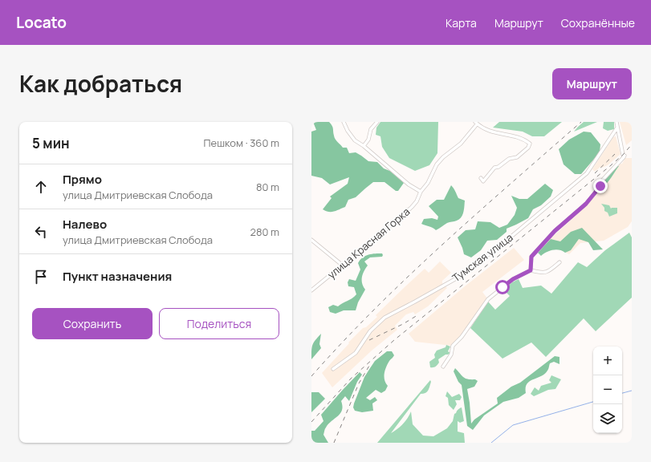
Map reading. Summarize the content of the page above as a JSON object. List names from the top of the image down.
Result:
{
  "streets": {
    "street": ["улица Красная Горка", "Тумская улица"]
  },
  "page": {
    "header": "Locato",
    "nav": ["Карта", "Маршрут", "Сохранённые"],
    "title": "Как добраться",
    "buttons": [
      "Маршрут",
      ["Сохранить", "Поделиться"]
    ],
    "heading": ["5 мин", "Пешком · 360 m"],
    "list": [
      ["Прямо", "улица Дмитриевская Слобода", "80 m"],
      ["Налево", "улица Дмитриевская Слобода", "280 m"],
      "Пункт назначения"
    ],
    "map_buttons": ["+", "−"]
  }
}
